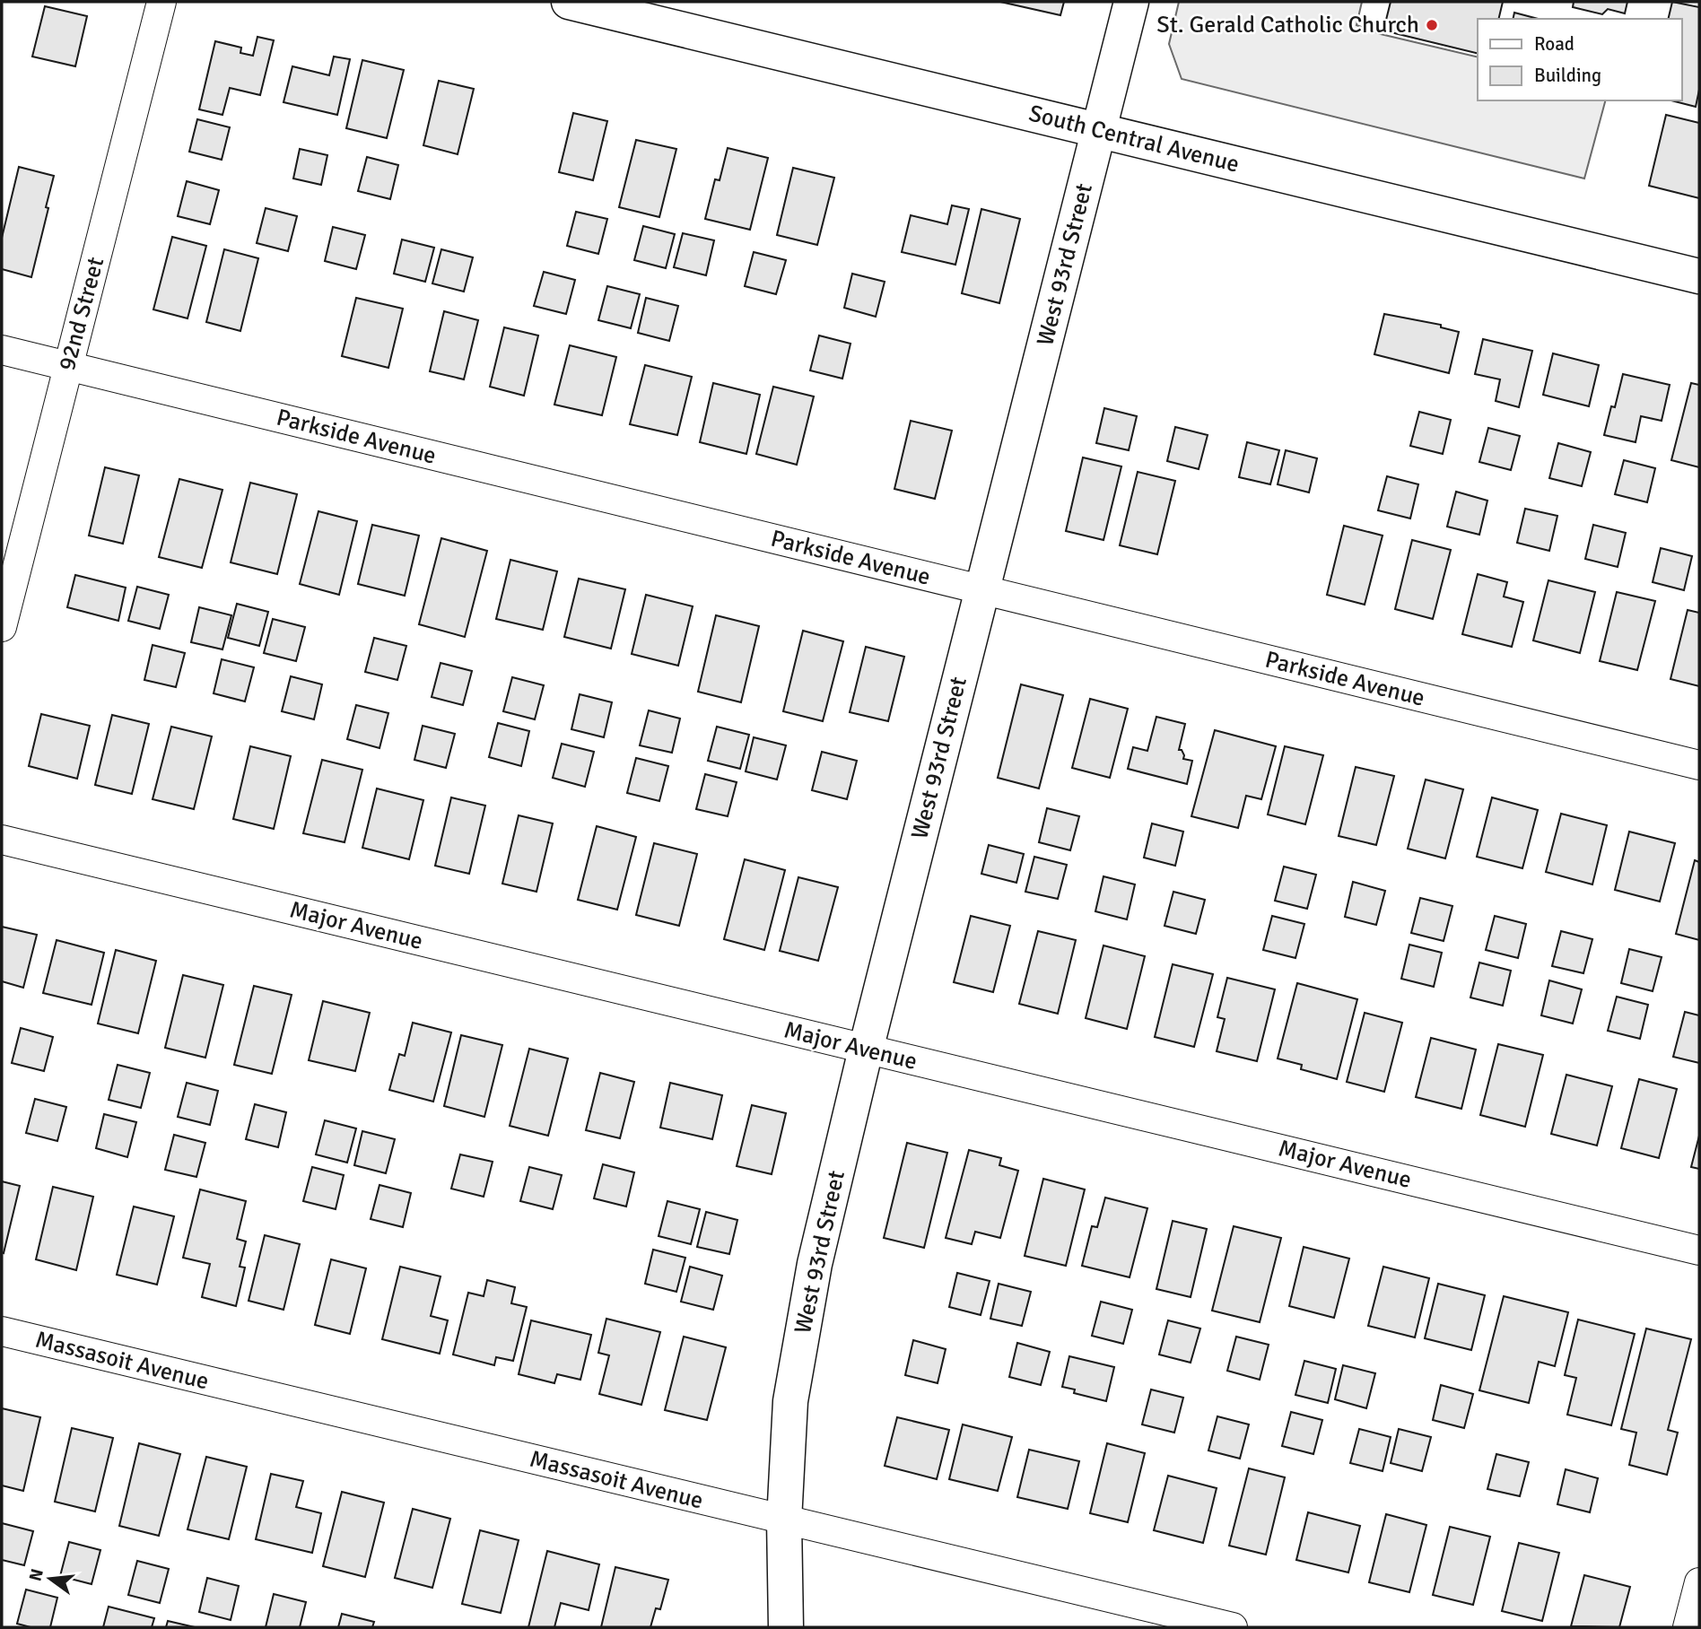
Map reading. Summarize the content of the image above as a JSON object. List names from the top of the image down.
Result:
{
  "streets": {
    "main road": ["South Central Avenue", "West 93rd Street"],
    "street": [
      "92nd Street",
      "Parkside Avenue",
      "Major Avenue",
      "Massasoit Avenue"
    ]
  },
  "crossings": [
    ["South Central Avenue", "West 93rd Street"],
    ["West 93rd Street", "Parkside Avenue"],
    ["West 93rd Street", "Major Avenue"],
    ["West 93rd Street", "Massasoit Avenue"],
    ["92nd Street", "Parkside Avenue"]
  ],
  "places": ["St. Gerald Catholic Church"],
  "legend": ["Road", "Building"],
  "north": "left"
}
